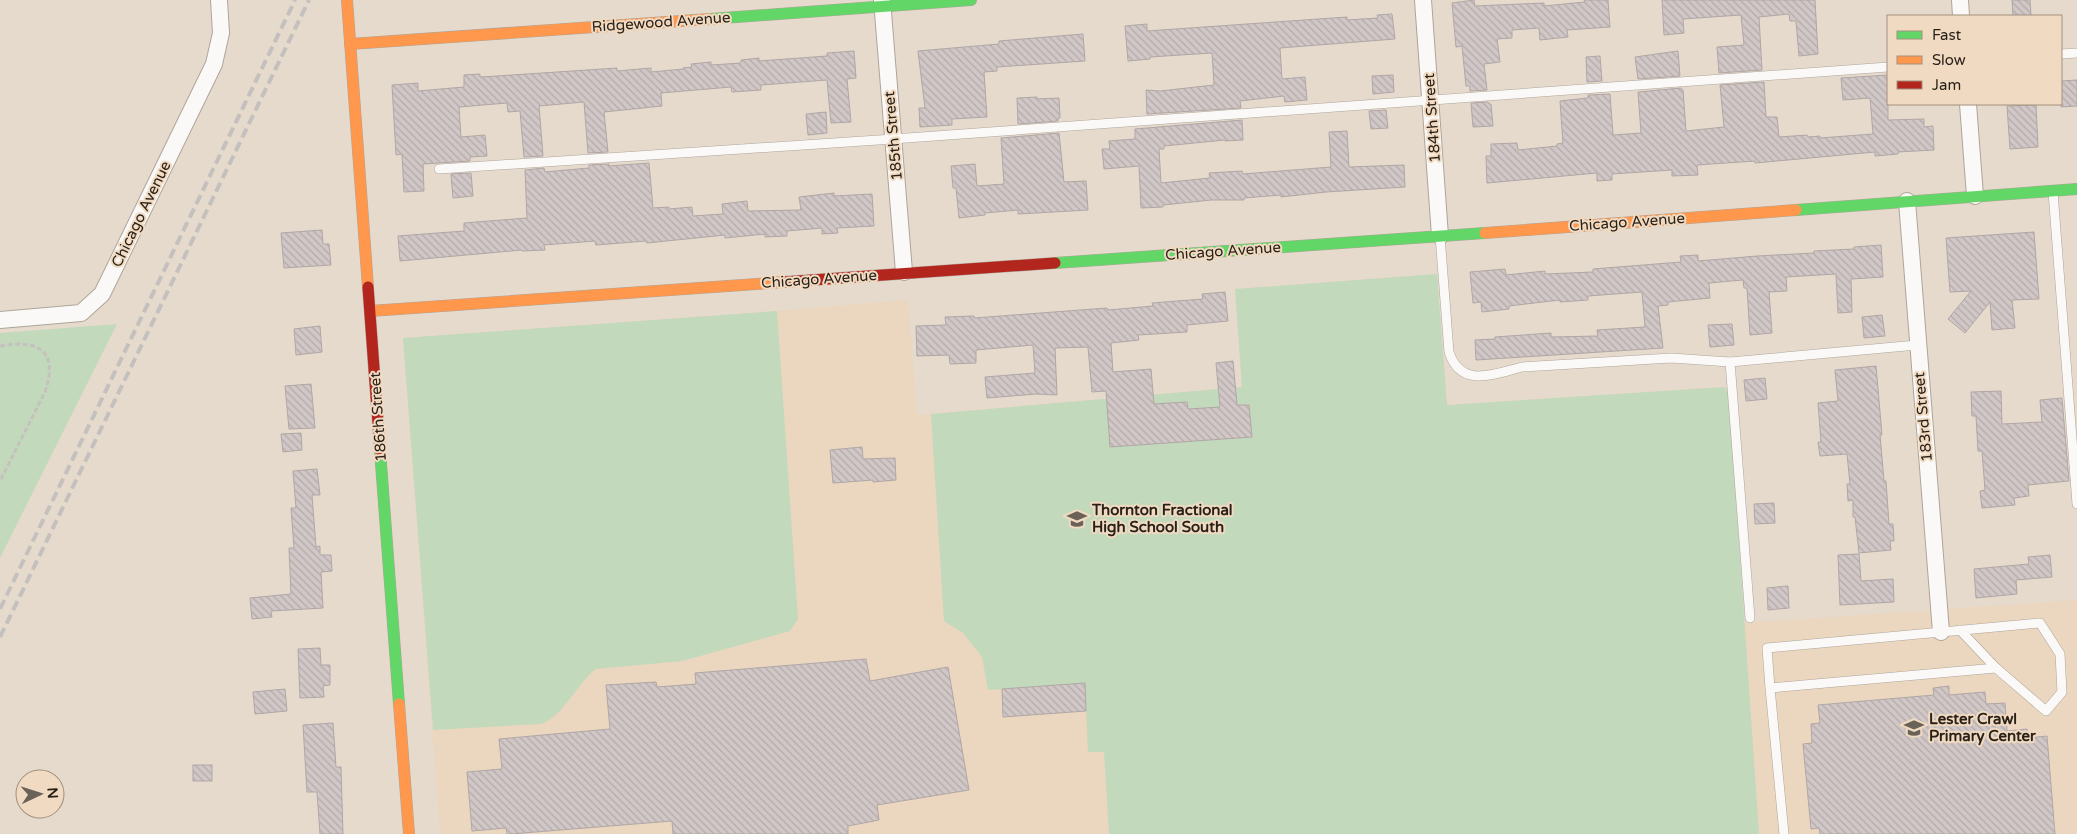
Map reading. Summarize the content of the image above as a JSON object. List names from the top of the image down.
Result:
{
  "streets": {
    "street": [
      "Ridgewood Avenue",
      "184th Street",
      "185th Street",
      "Chicago Avenue",
      "186th Street",
      "183rd Street"
    ]
  },
  "crossings": [
    ["Ridgewood Avenue", "185th Street"],
    ["Ridgewood Avenue", "186th Street"],
    ["184th Street", "Chicago Avenue"],
    ["185th Street", "Chicago Avenue"],
    ["Chicago Avenue", "186th Street"],
    ["Chicago Avenue", "183rd Street"]
  ],
  "places": {
    "school or university": ["Thornton Fractional High School South", "Lester Crawl Primary Center"]
  },
  "legend": ["Fast", "Slow", "Jam"],
  "north": "right"
}
